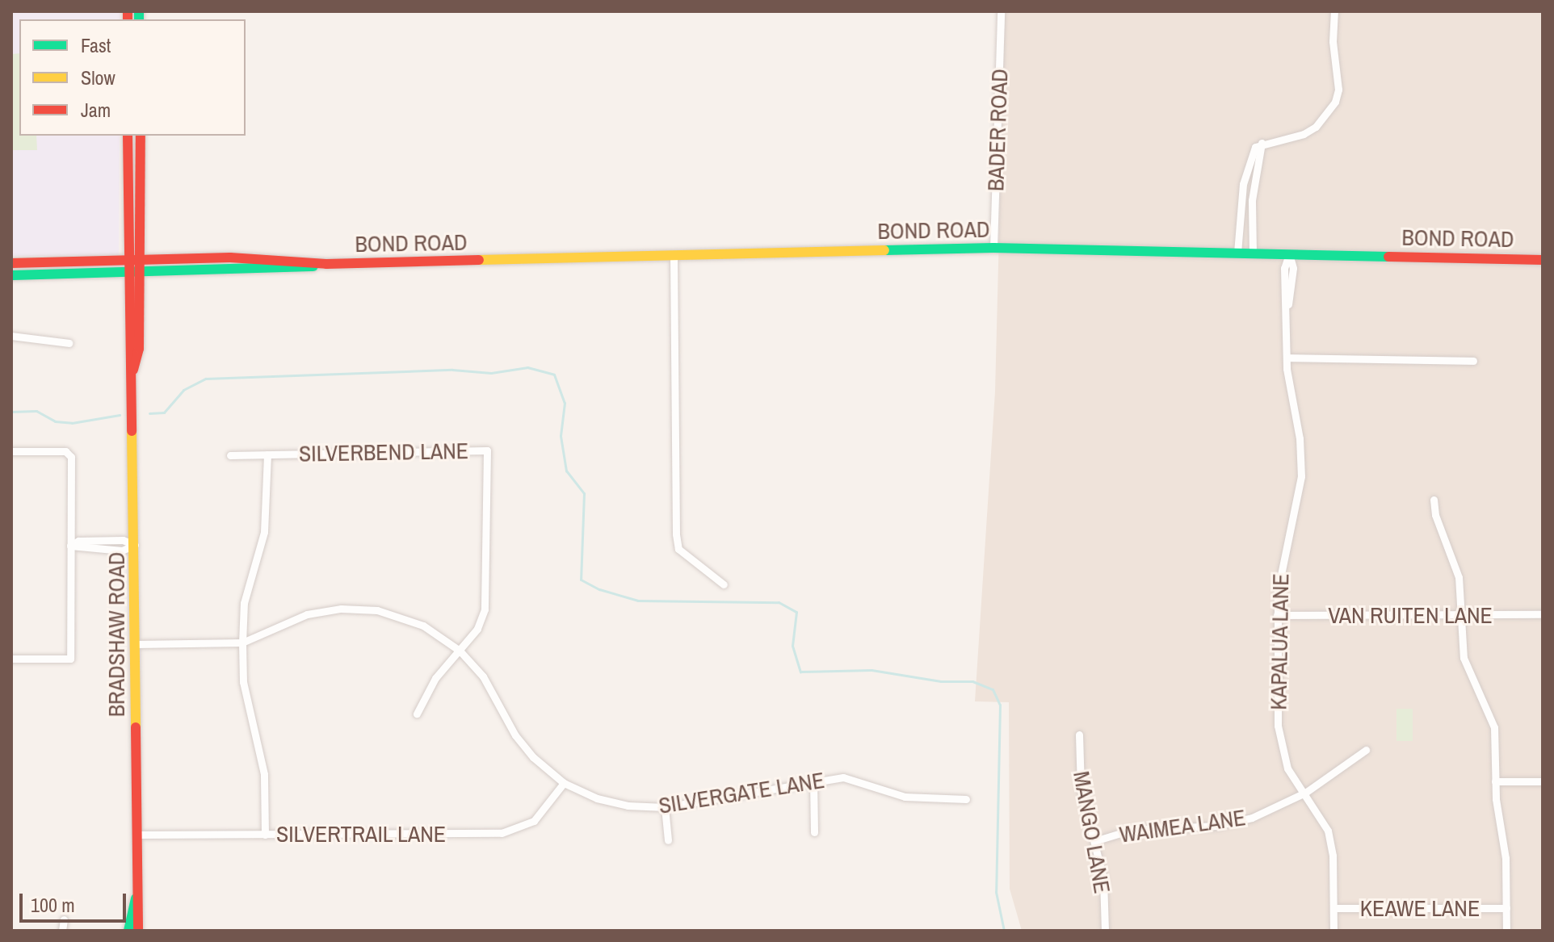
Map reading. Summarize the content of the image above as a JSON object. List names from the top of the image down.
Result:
{
  "streets": {
    "main road": ["BOND ROAD", "BRADSHAW ROAD"],
    "street": [
      "BADER ROAD",
      "SILVERBEND LANE",
      "VAN RUITEN LANE",
      "KAPALUA LANE",
      "SILVERGATE LANE",
      "WAIMEA LANE",
      "MANGO LANE",
      "SILVERTRAIL LANE",
      "KEAWE LANE"
    ]
  },
  "crossings": [
    ["BADER ROAD", "BOND ROAD"],
    ["BOND ROAD", "BRADSHAW ROAD"],
    ["BOND ROAD", "KAPALUA LANE"],
    ["SILVERBEND LANE", "SILVERGATE LANE"],
    ["SILVERBEND LANE", "SILVERTRAIL LANE"],
    ["VAN RUITEN LANE", "KAPALUA LANE"],
    ["BRADSHAW ROAD", "SILVERGATE LANE"],
    ["BRADSHAW ROAD", "SILVERTRAIL LANE"],
    ["KAPALUA LANE", "WAIMEA LANE"],
    ["KAPALUA LANE", "KEAWE LANE"],
    ["SILVERGATE LANE", "SILVERTRAIL LANE"],
    ["WAIMEA LANE", "MANGO LANE"]
  ],
  "legend": ["Fast", "Slow", "Jam"],
  "scale_bar": "100 m"
}
